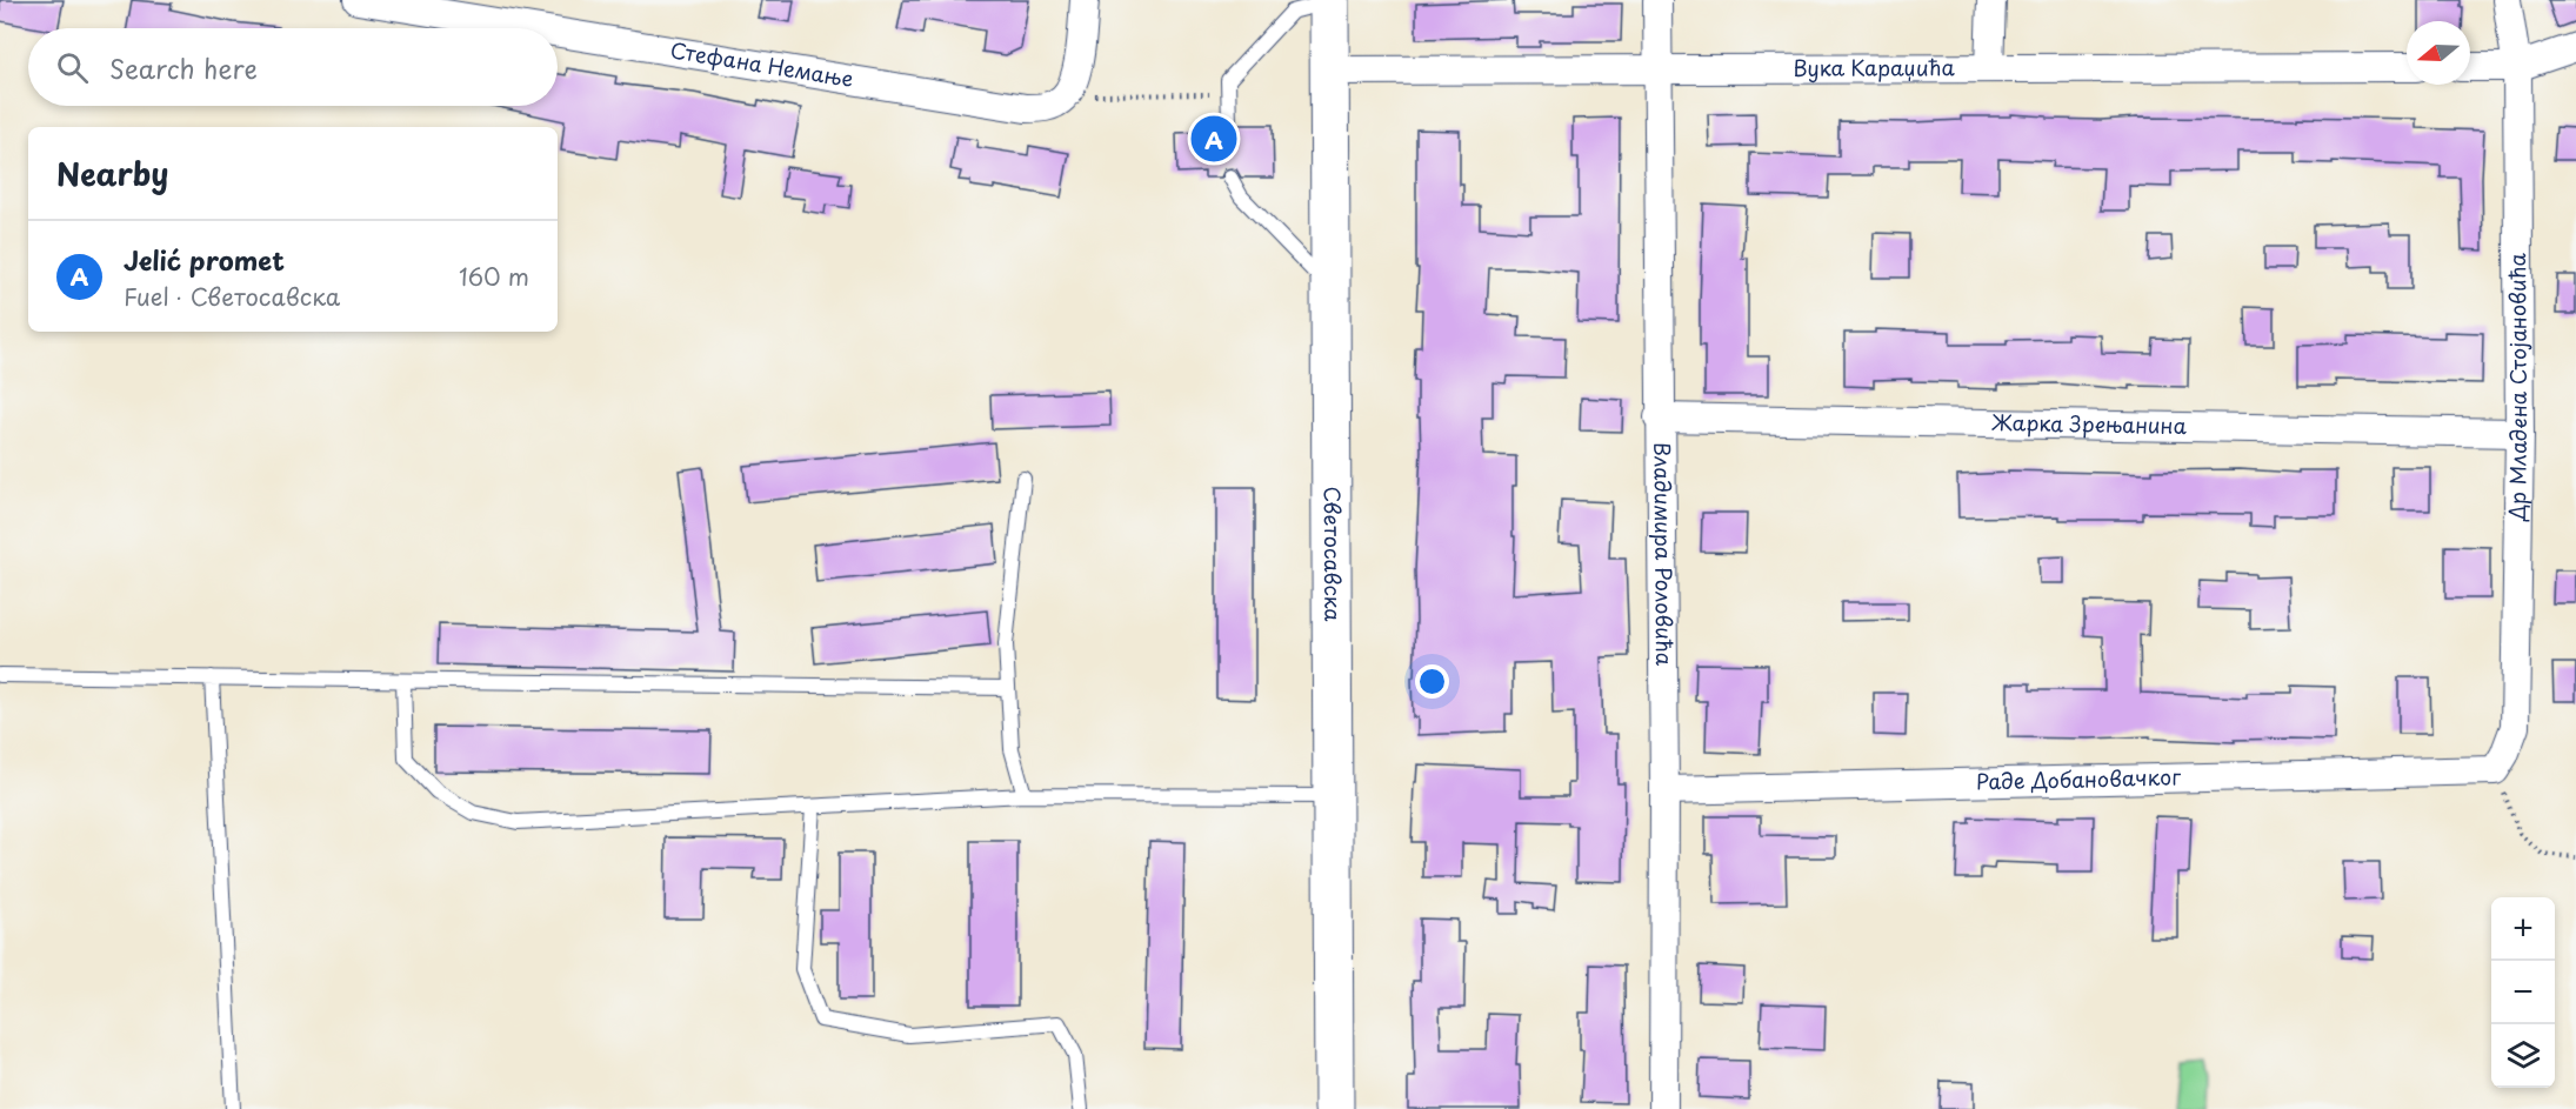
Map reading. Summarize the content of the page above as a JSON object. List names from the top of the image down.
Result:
{
  "streets": {
    "main road": ["Светосавска"],
    "street": [
      "Стефана Немање",
      "Вука Караџића",
      "Др Младена Стојановића",
      "Жарка Зрењанина",
      "Владимира Роловића",
      "Раде Добановачког"
    ]
  },
  "crossings": [
    ["Вука Караџића", "Светосавска"],
    ["Вука Караџића", "Владимира Роловића"],
    ["Др Младена Стојановића", "Жарка Зрењанина"],
    ["Др Младена Стојановића", "Раде Добановачког"],
    ["Жарка Зрењанина", "Владимира Роловића"],
    ["Владимира Роловића", "Раде Добановачког"]
  ],
  "north": "left",
  "page": {
    "search": "Search here",
    "pins": "A",
    "heading": "Nearby",
    "list": [
      {
        "mark": "A",
        "name": "Jelić promet",
        "note": "Fuel · Светосавска",
        "value": "160 m"
      }
    ],
    "map_buttons": ["+", "−"]
  }
}
